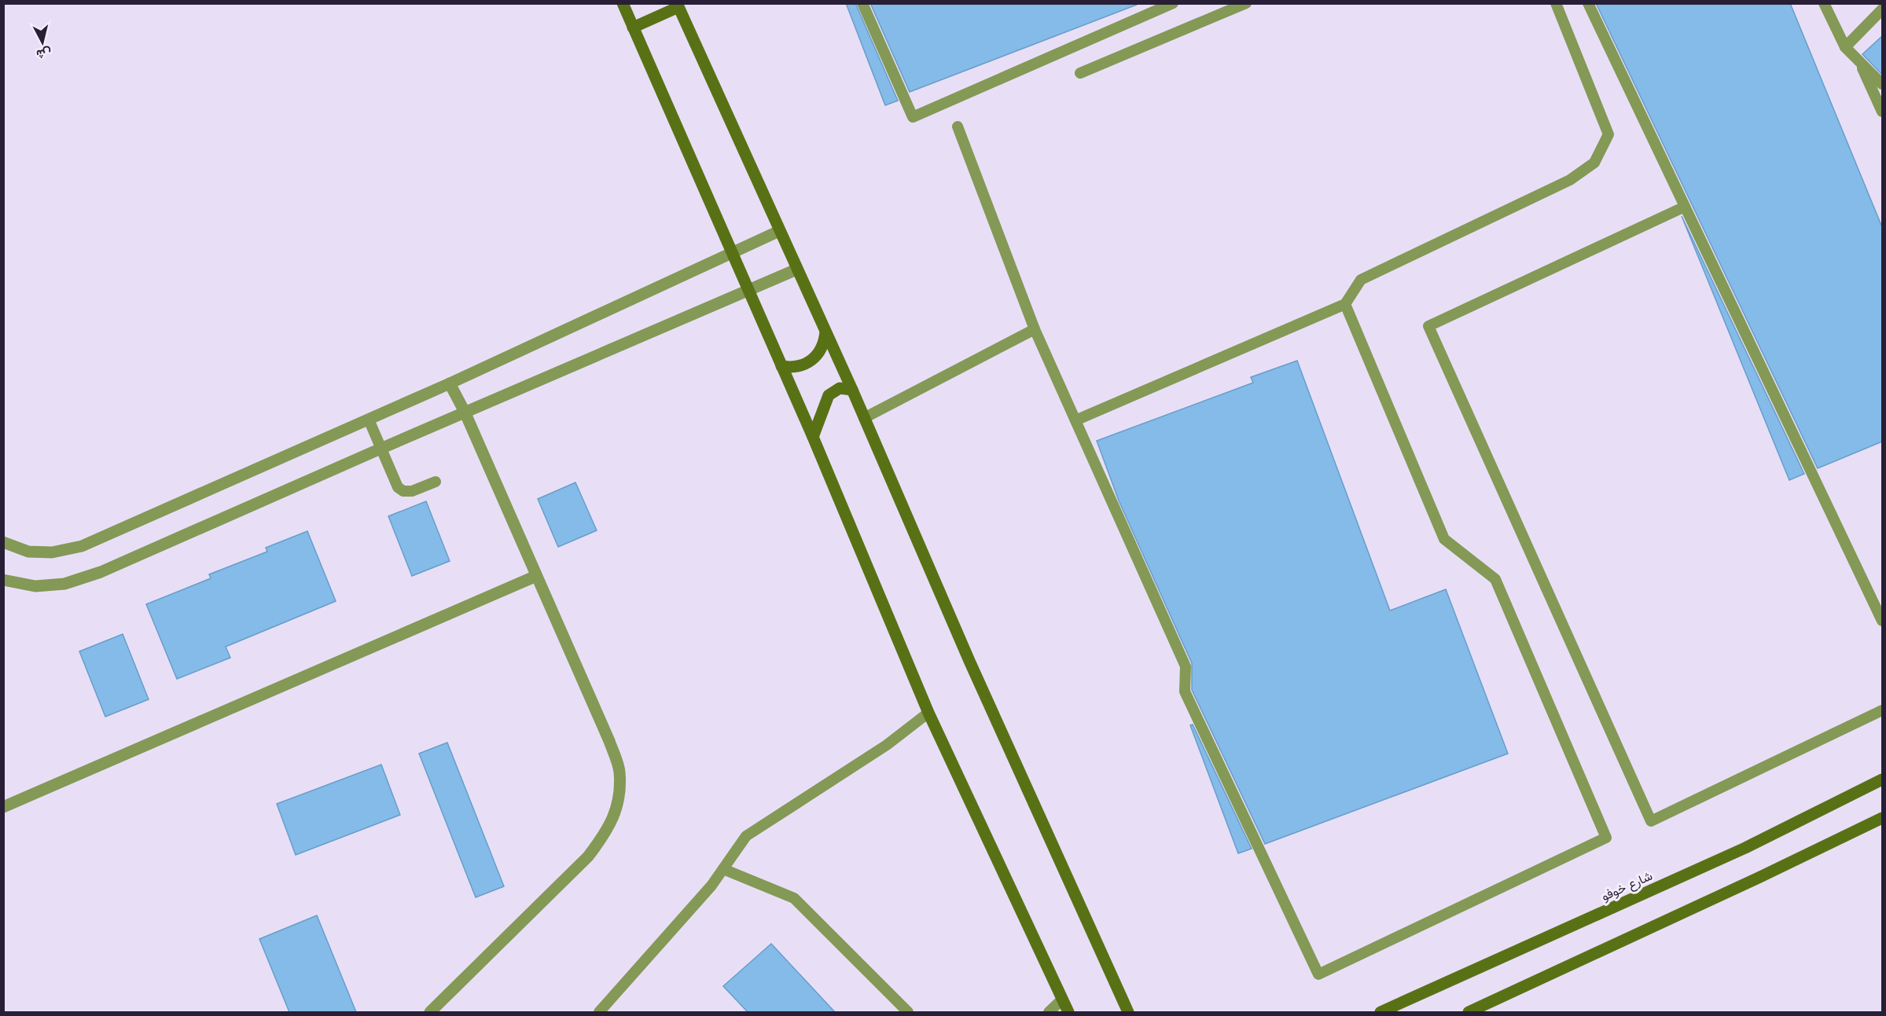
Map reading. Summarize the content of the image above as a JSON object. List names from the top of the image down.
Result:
{
  "streets": {
    "street": ["شارع خوفو"]
  },
  "north": "bottom"
}
